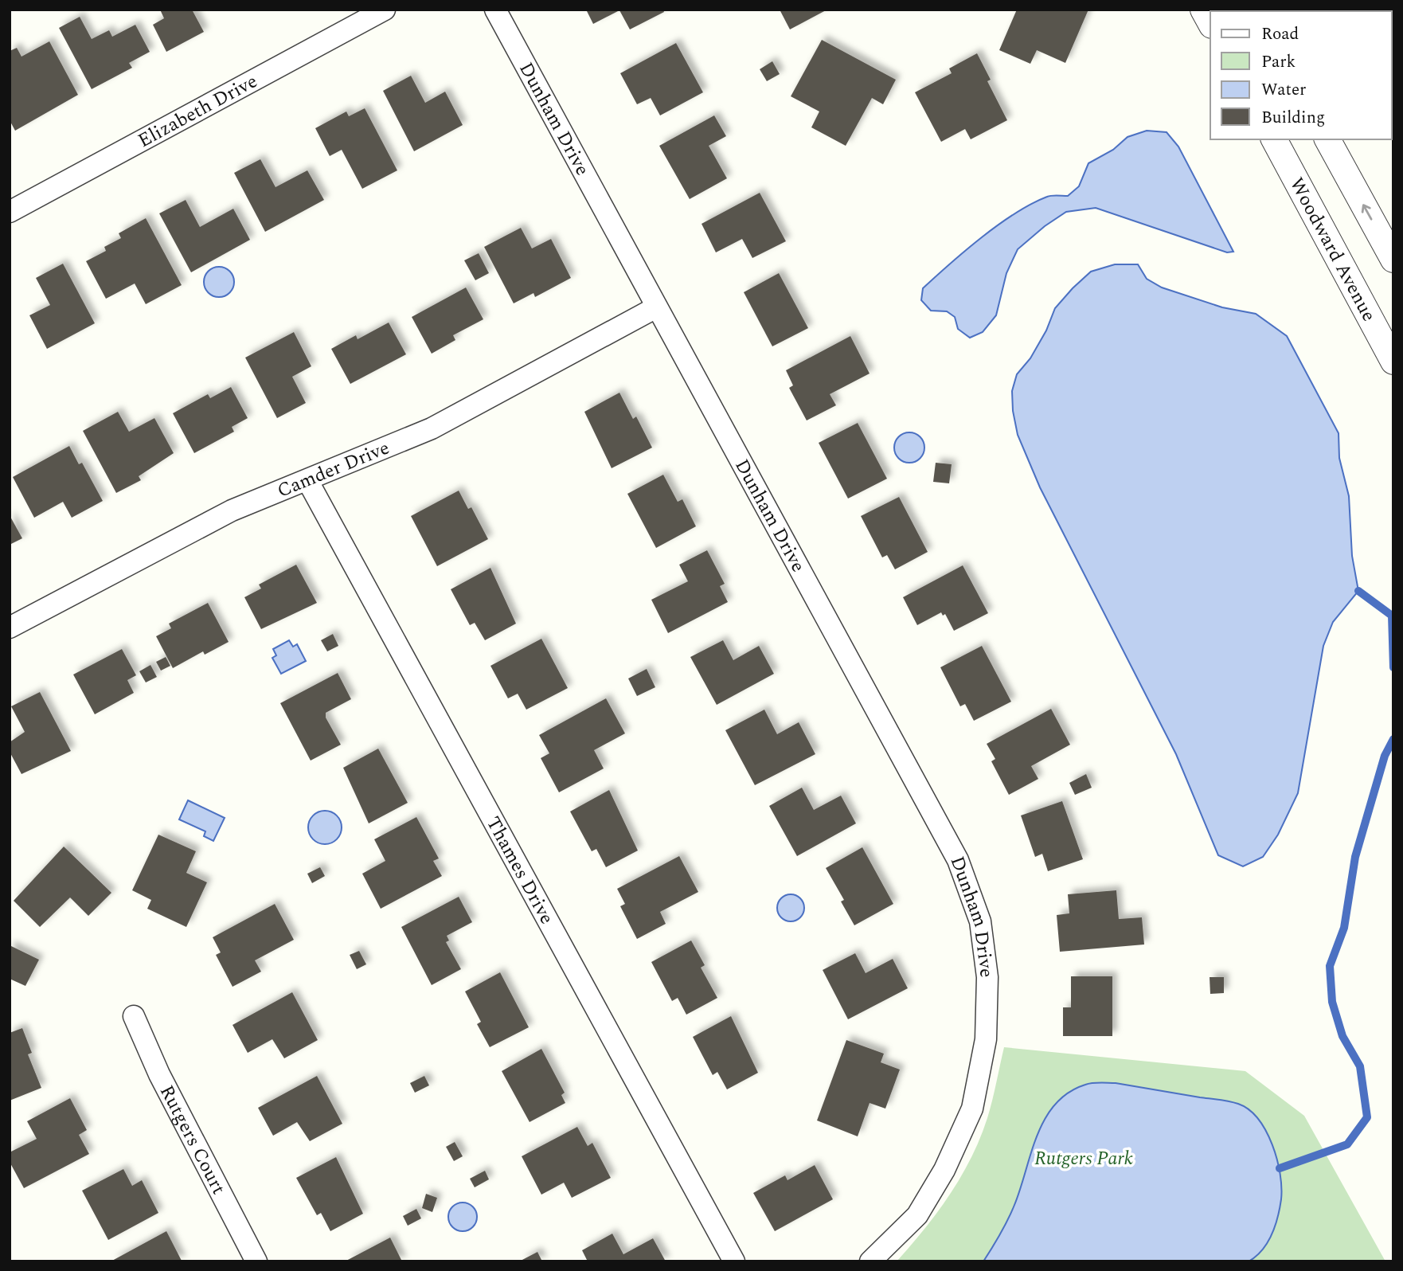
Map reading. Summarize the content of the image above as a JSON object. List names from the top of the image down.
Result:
{
  "streets": {
    "street": [
      "Elizabeth Drive",
      "Dunham Drive",
      "Woodward Avenue",
      "Camder Drive",
      "Thames Drive",
      "Rutgers Court"
    ]
  },
  "crossings": [
    ["Dunham Drive", "Camder Drive"],
    ["Camder Drive", "Thames Drive"]
  ],
  "parks": ["Rutgers Park"],
  "legend": [
    "Road",
    "Park",
    "Water",
    "Building"
  ]
}
